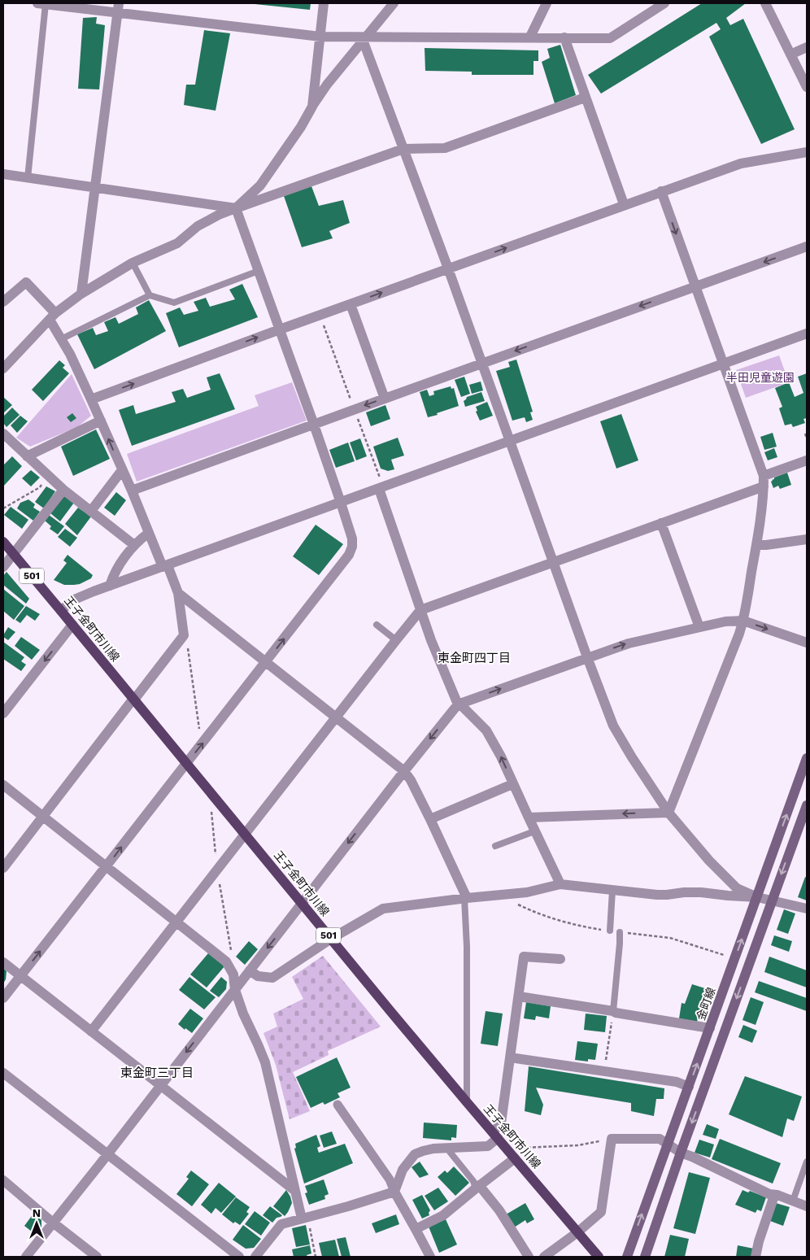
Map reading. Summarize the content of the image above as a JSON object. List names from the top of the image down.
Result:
{
  "streets": {
    "main road": ["501", "王子金町市川線", "金町線"]
  },
  "districts": ["東金町四丁目", "東金町三丁目"],
  "parks": ["半田児童遊園"],
  "north": "top"
}
